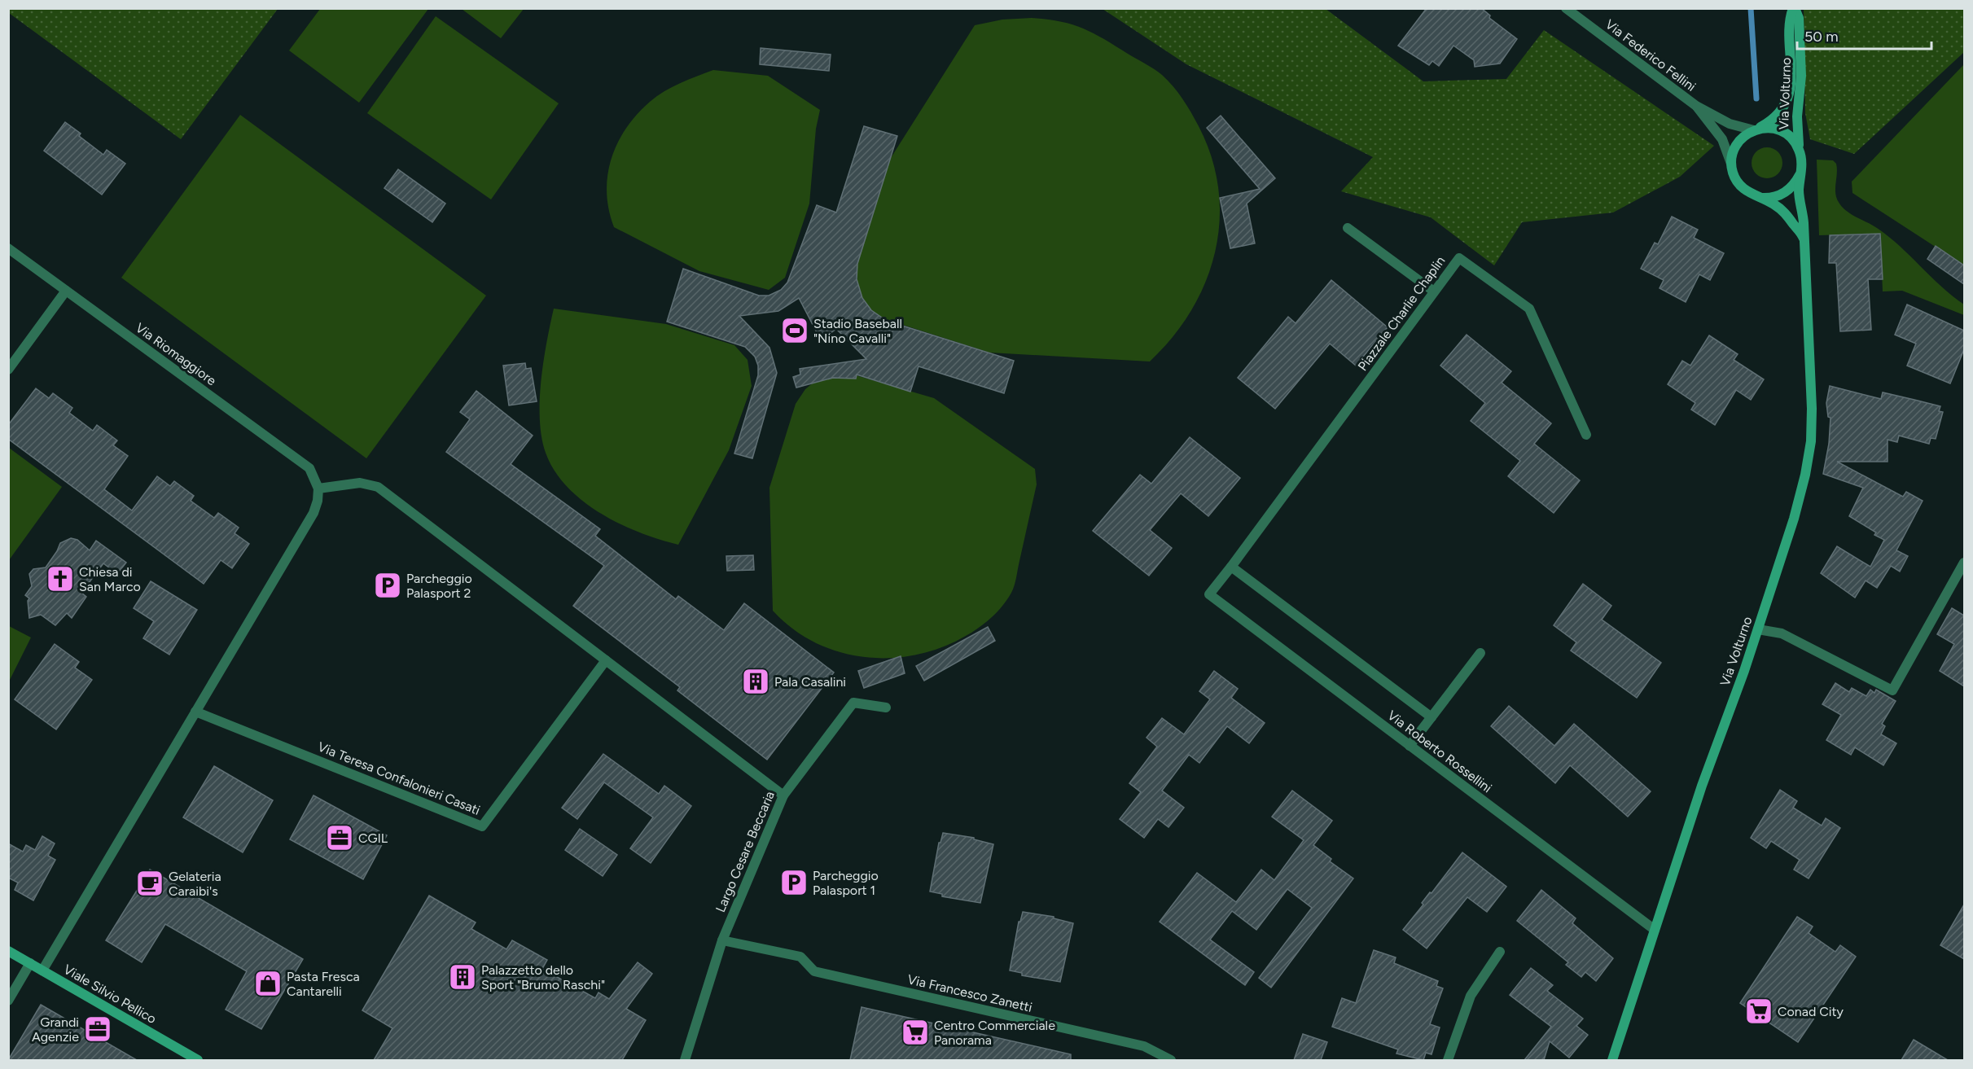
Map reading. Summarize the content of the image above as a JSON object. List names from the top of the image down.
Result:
{
  "streets": {
    "street": [
      "Via Federico Fellini",
      "Via Volturno",
      "Piazzale Charlie Chaplin",
      "Via Riomaggiore",
      "Via Roberto Rossellini",
      "Via Teresa Confalonieri Casati",
      "Largo Cesare Beccaria",
      "Via Francesco Zanetti",
      "Viale Silvio Pellico"
    ]
  },
  "crossings": [
    ["Via Federico Fellini", "Via Volturno"],
    ["Via Volturno", "Via Roberto Rossellini"],
    ["Piazzale Charlie Chaplin", "Via Roberto Rossellini"],
    ["Largo Cesare Beccaria", "Via Francesco Zanetti"]
  ],
  "places": {
    "sports": ["Stadio Baseball \"Nino Cavalli\""],
    "church": ["Chiesa di San Marco"],
    "parking": ["Parcheggio Palasport 2", "Parcheggio Palasport 1"],
    "building": ["Pala Casalini", "Palazzetto dello Sport \"Brumo Raschi\""],
    "office": ["CGIL", "Grandi Agenzie"],
    "cafe": ["Gelateria Caraibi's"],
    "shop": ["Pasta Fresca Cantarelli"],
    "supermarket": ["Conad City", "Centro Commerciale Panorama"]
  },
  "scale_bar": "50 m"
}
